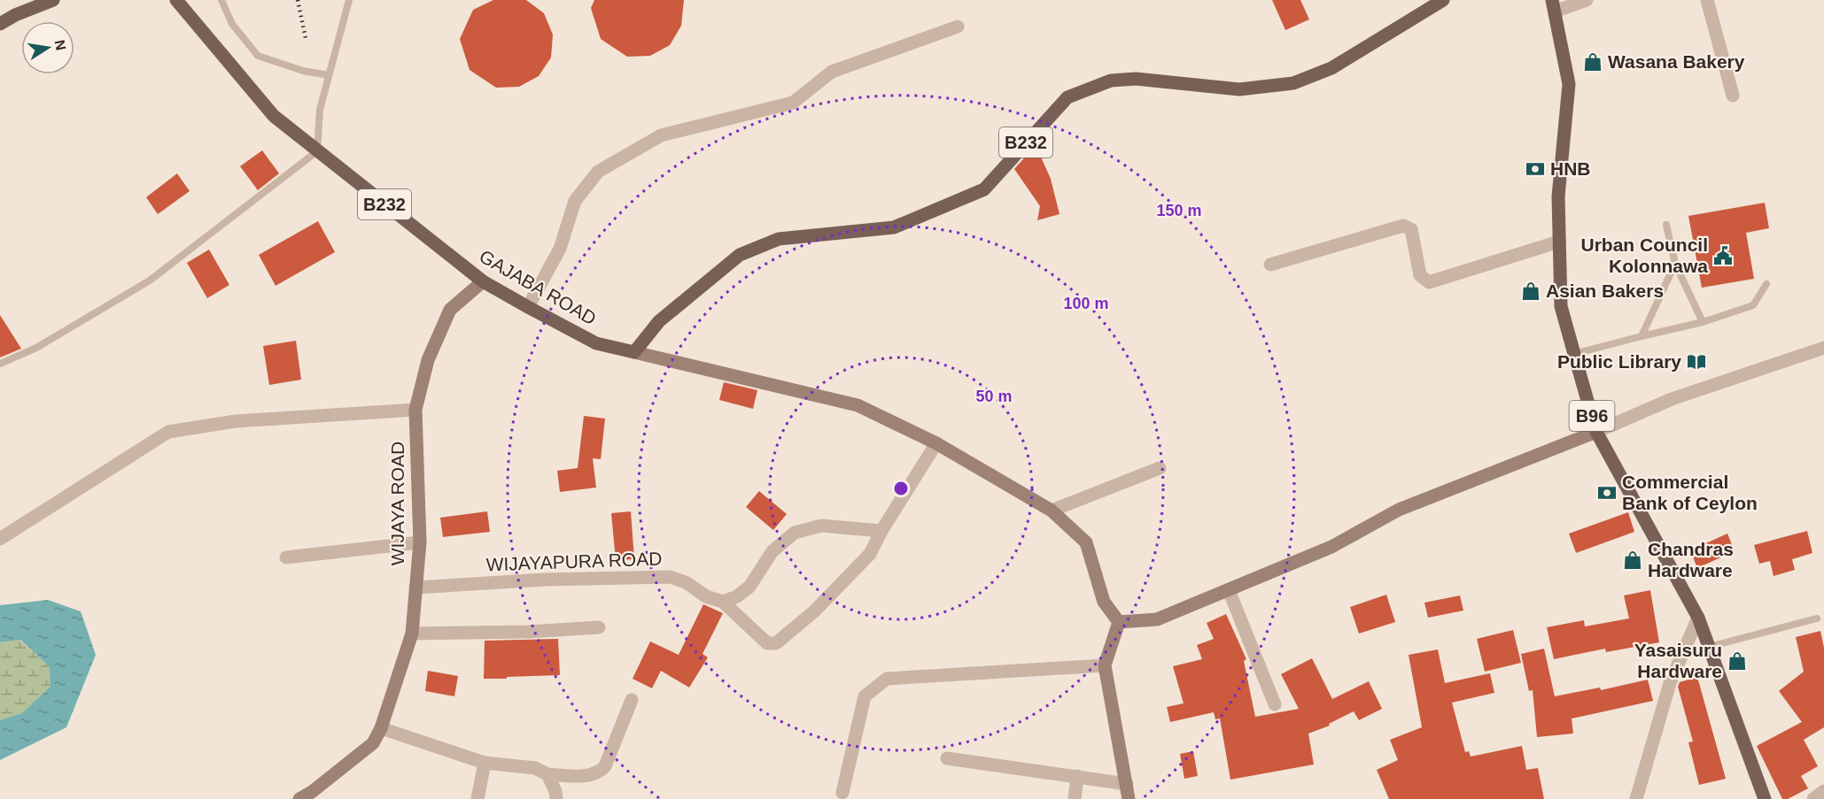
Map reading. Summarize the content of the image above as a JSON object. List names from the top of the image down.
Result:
{
  "streets": {
    "main road": ["B232", "GAJABA ROAD", "B96"],
    "street": ["WIJAYA ROAD", "WIJAYAPURA ROAD"]
  },
  "crossings": [
    ["B232", "GAJABA ROAD"],
    ["GAJABA ROAD", "WIJAYA ROAD"],
    ["WIJAYA ROAD", "WIJAYAPURA ROAD"]
  ],
  "places": {
    "shop": [
      "Wasana Bakery",
      "Asian Bakers",
      "Chandras Hardware",
      "Yasaisuru Hardware"
    ],
    "bank": ["HNB", "Commercial Bank of Ceylon"],
    "public building": ["Urban Council Kolonnawa"],
    "library": ["Public Library"]
  },
  "north": "right",
  "rings": ["150 m", "100 m", "50 m"]
}
